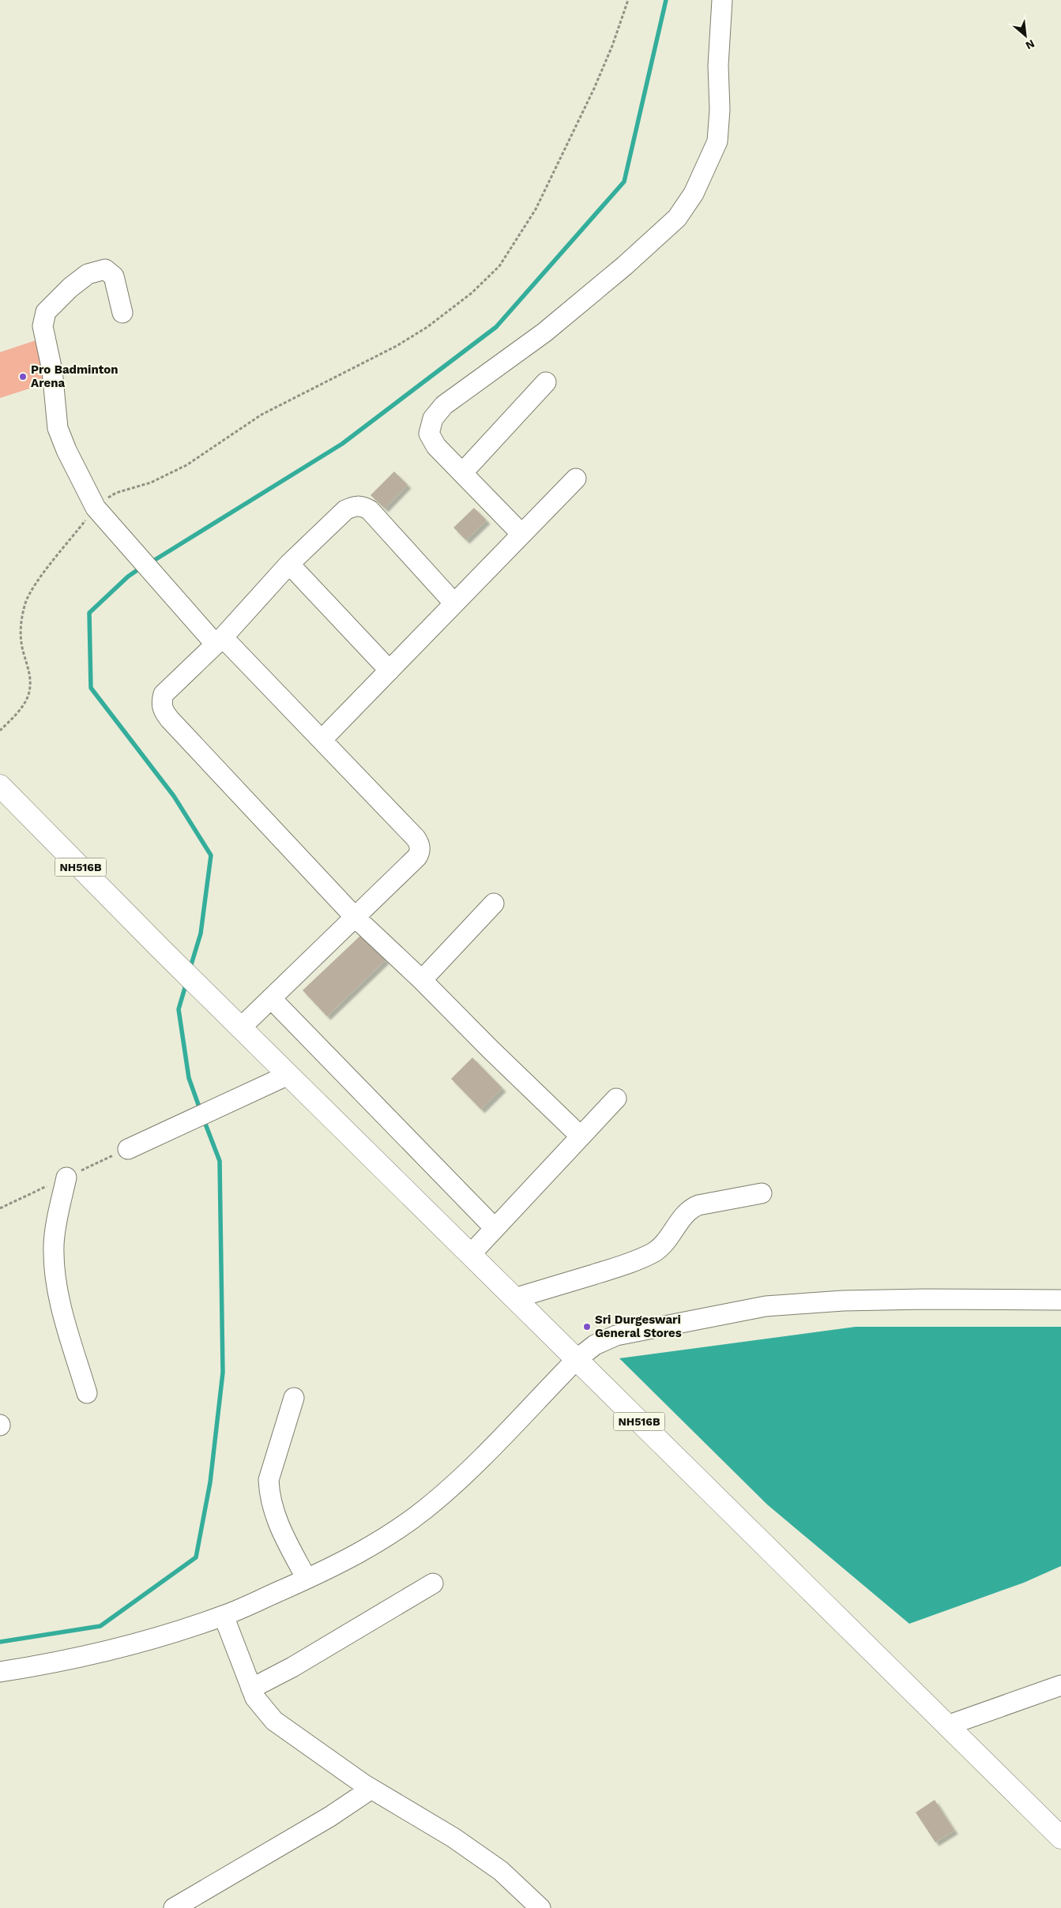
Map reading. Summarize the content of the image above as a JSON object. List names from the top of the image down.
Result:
{
  "streets": {
    "highway": ["NH516B"]
  },
  "places": ["Pro Badminton Arena", "Sri Durgeswari General Stores"],
  "north": "bottom right"
}
